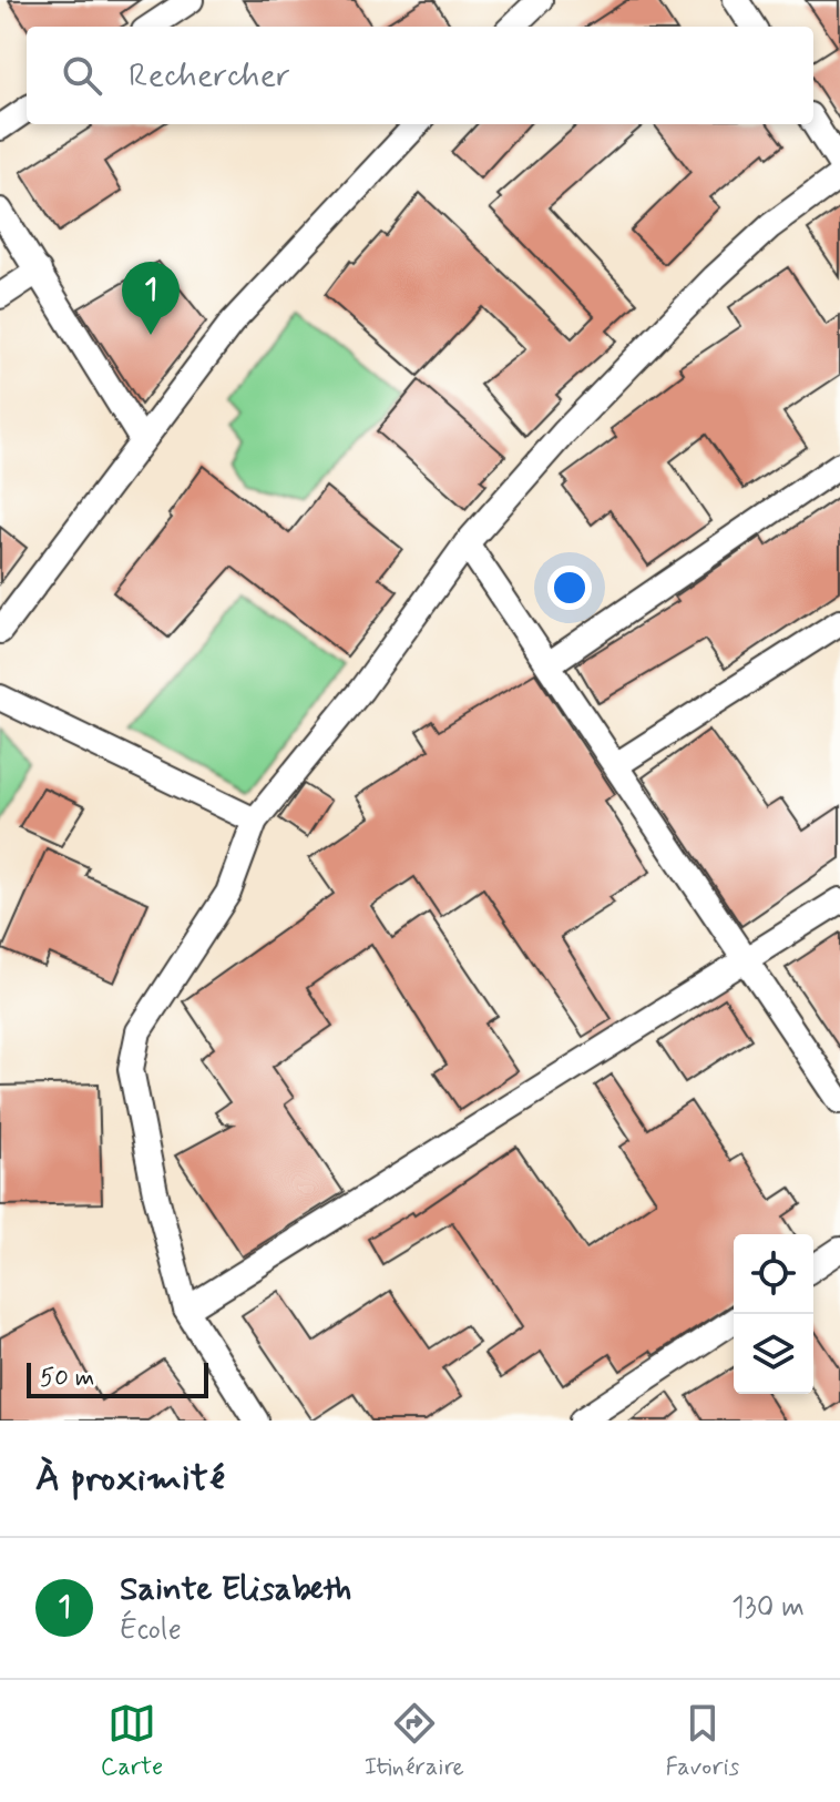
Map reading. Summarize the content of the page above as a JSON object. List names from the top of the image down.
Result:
{
  "scale_bar": "50 m",
  "page": {
    "search": "Rechercher",
    "pins": "1",
    "scale": "50 m",
    "heading": "À proximité",
    "list": [
      {
        "mark": "1",
        "name": "Sainte Elisabeth",
        "note": "École",
        "value": "130 m"
      }
    ],
    "nav": ["Carte", "Itinéraire", "Favoris"]
  }
}
